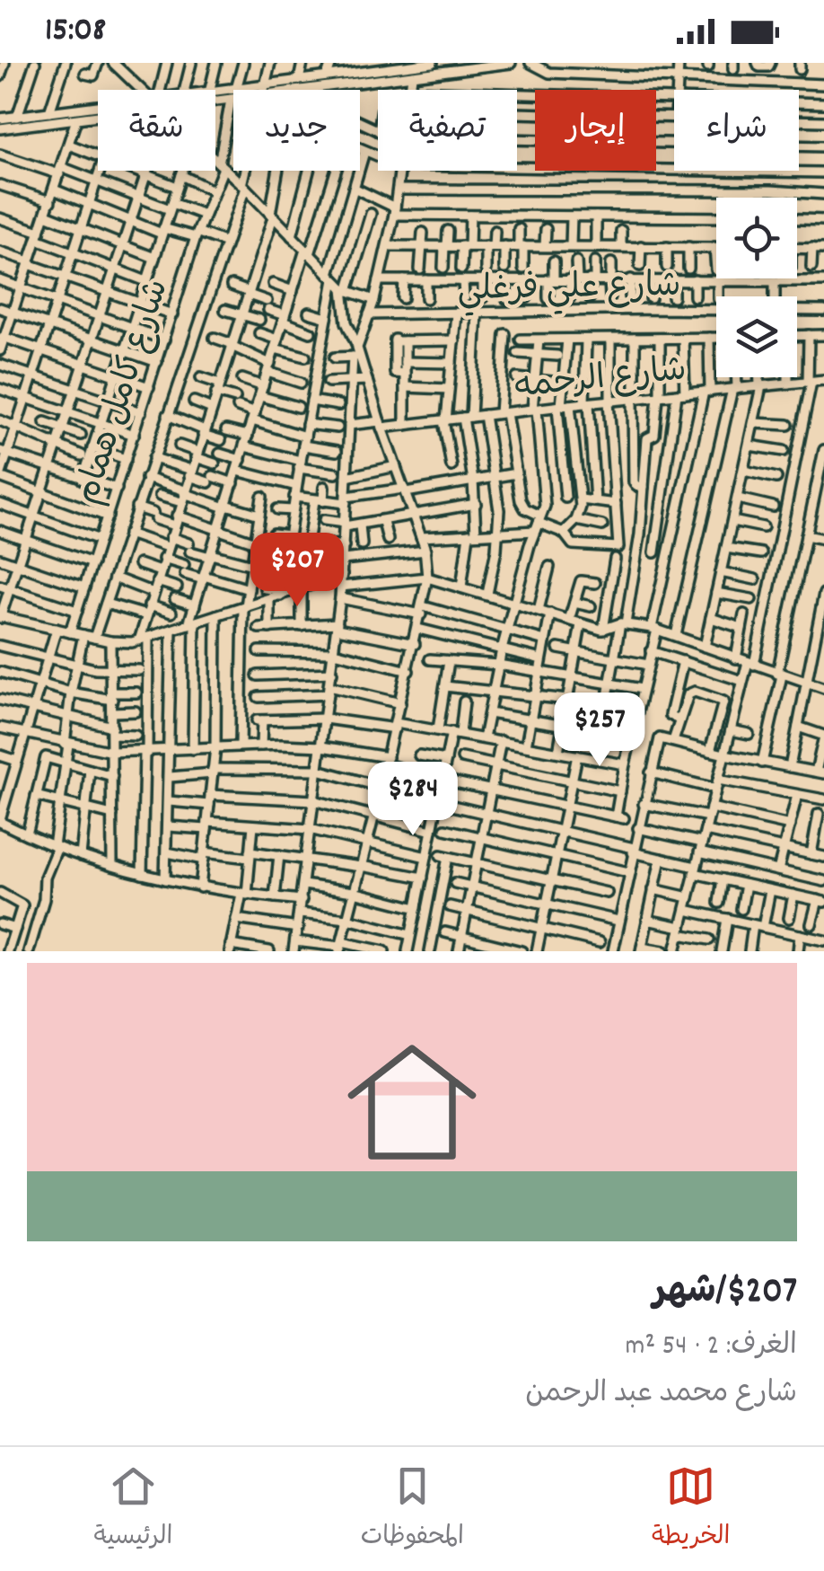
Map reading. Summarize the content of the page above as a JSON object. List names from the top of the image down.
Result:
{
  "streets": {
    "street": ["شارع علي فرغلي", "شارع الرحمه", "شارع كامل همام"]
  },
  "page": {
    "status": "15:08",
    "chip": [
      "شراء",
      "إيجار",
      "تصفية",
      "جديد",
      "شقة"
    ],
    "price": ["$207", "$257", "$284"],
    "list": [
      {
        "name": "$207/شهر",
        "note": "الغرف: 2 · 54 m² · شارع محمد عبد الرحمن"
      }
    ],
    "tabs": ["الخريطة", "المحفوظات", "الرئيسية"]
  }
}
